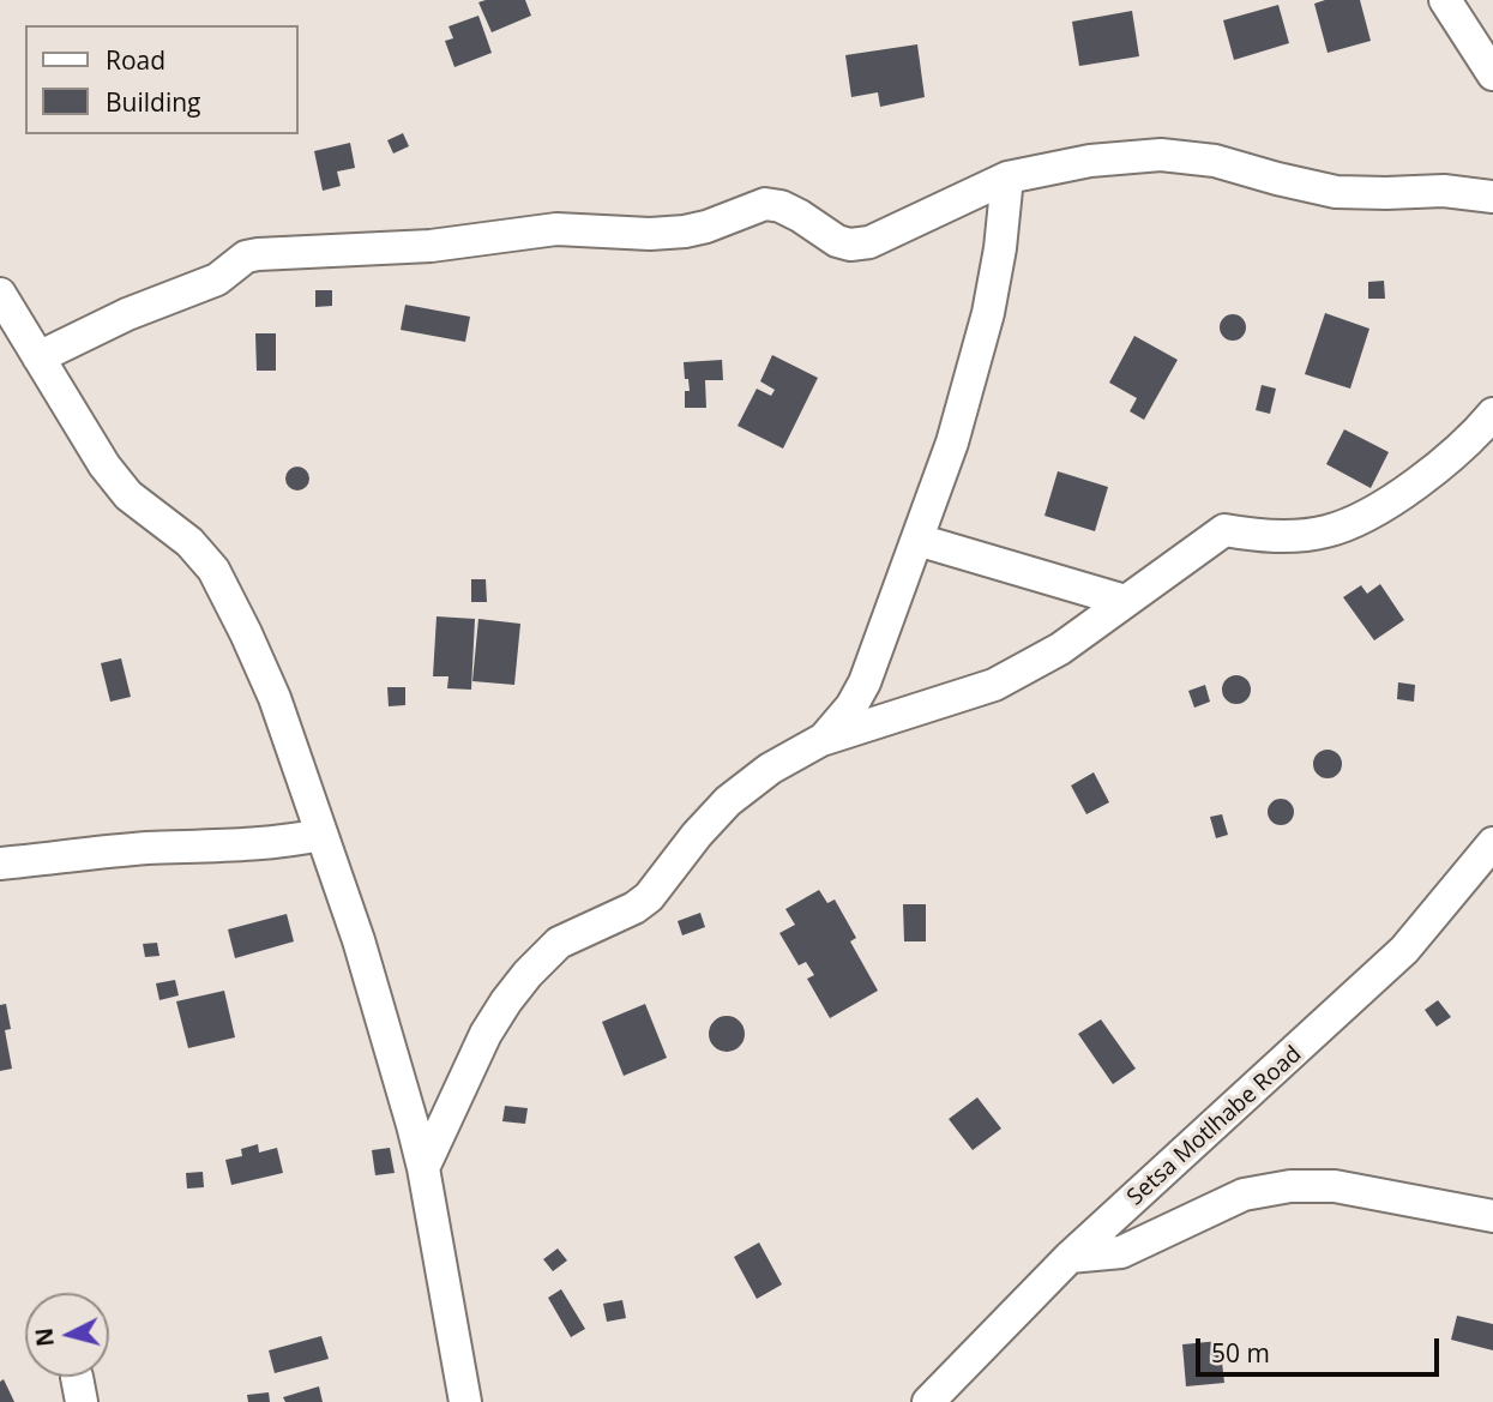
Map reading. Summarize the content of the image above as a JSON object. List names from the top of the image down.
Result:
{
  "streets": {
    "street": ["Setsa Motlhabe Road"]
  },
  "legend": ["Road", "Building"],
  "scale_bar": "50 m",
  "north": "left"
}
